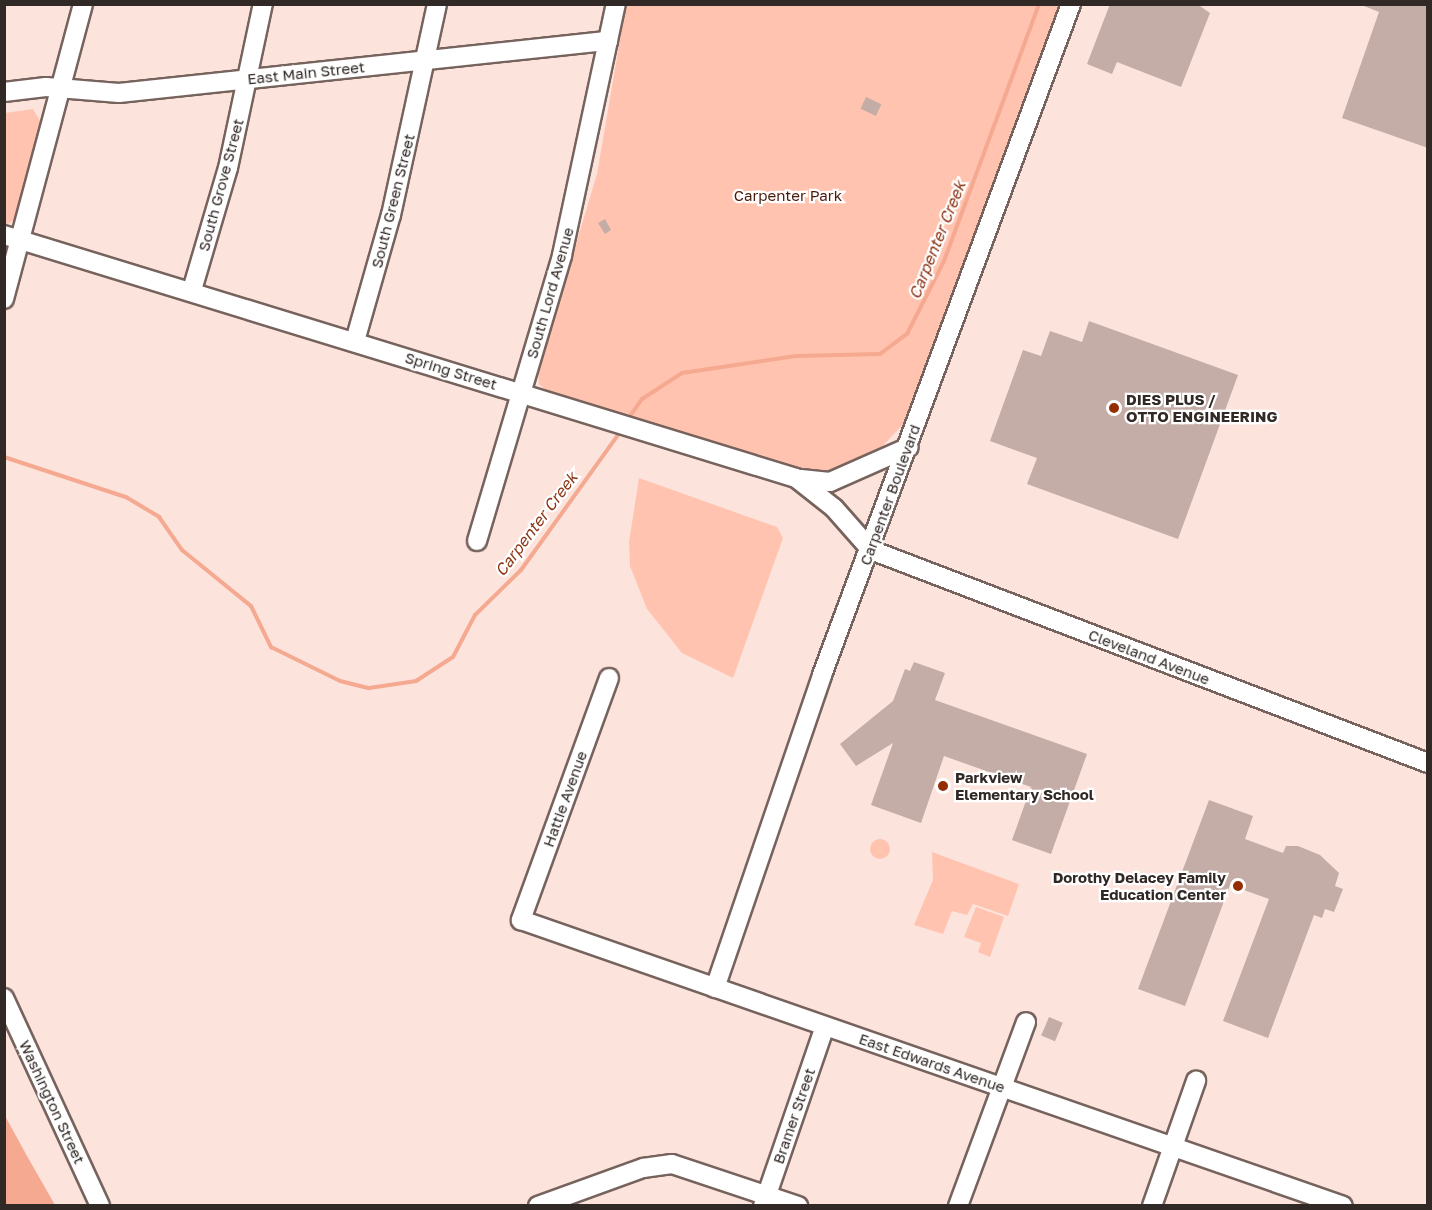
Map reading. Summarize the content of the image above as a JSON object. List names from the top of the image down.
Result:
{
  "streets": {
    "street": [
      "East Main Street",
      "South Grove Street",
      "South Green Street",
      "South Lord Avenue",
      "Spring Street",
      "Carpenter Boulevard",
      "Cleveland Avenue",
      "Hattie Avenue",
      "East Edwards Avenue",
      "Washington Street",
      "Bramer Street"
    ]
  },
  "crossings": [
    ["East Main Street", "South Grove Street"],
    ["East Main Street", "South Green Street"],
    ["East Main Street", "South Lord Avenue"],
    ["South Grove Street", "Spring Street"],
    ["South Green Street", "Spring Street"],
    ["South Lord Avenue", "Spring Street"],
    ["Spring Street", "Carpenter Boulevard"],
    ["Spring Street", "Cleveland Avenue"],
    ["Carpenter Boulevard", "Cleveland Avenue"],
    ["Carpenter Boulevard", "East Edwards Avenue"],
    ["Hattie Avenue", "East Edwards Avenue"],
    ["East Edwards Avenue", "Bramer Street"]
  ],
  "water": ["Carpenter Creek"],
  "parks": ["Carpenter Park"],
  "places": ["DIES PLUS / OTTO ENGINEERING", "Parkview Elementary School", "Dorothy Delacey Family Education Center"]
}
